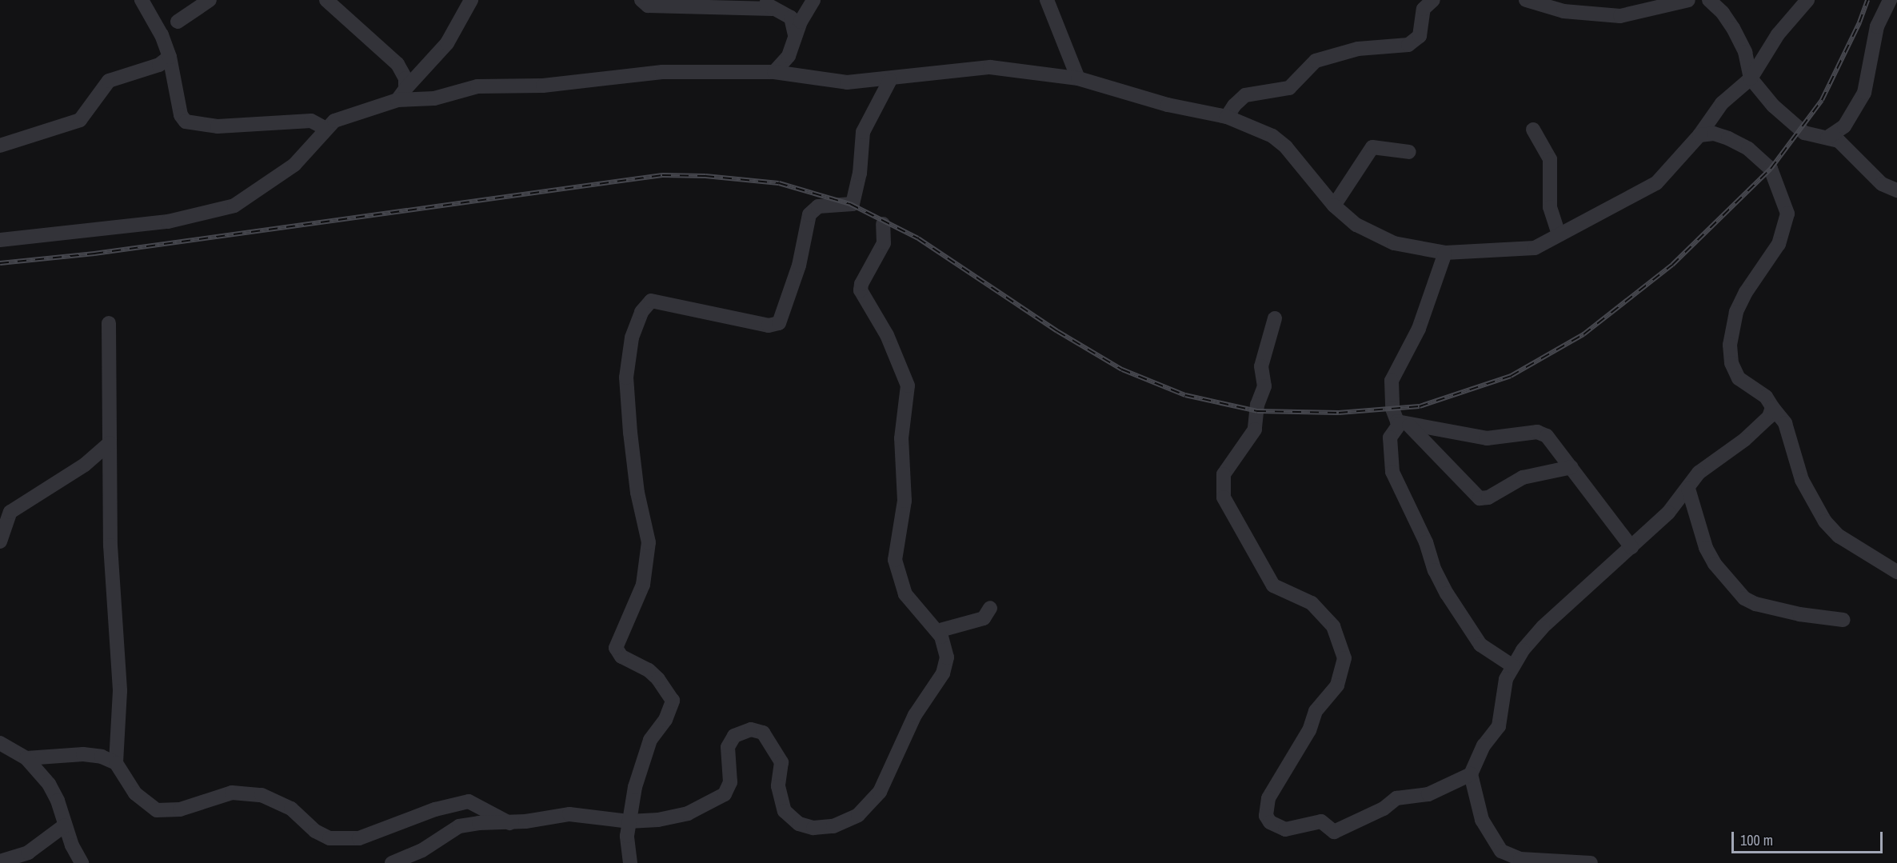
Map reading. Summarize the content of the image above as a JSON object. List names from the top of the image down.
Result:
{
  "scale_bar": "100 m"
}
